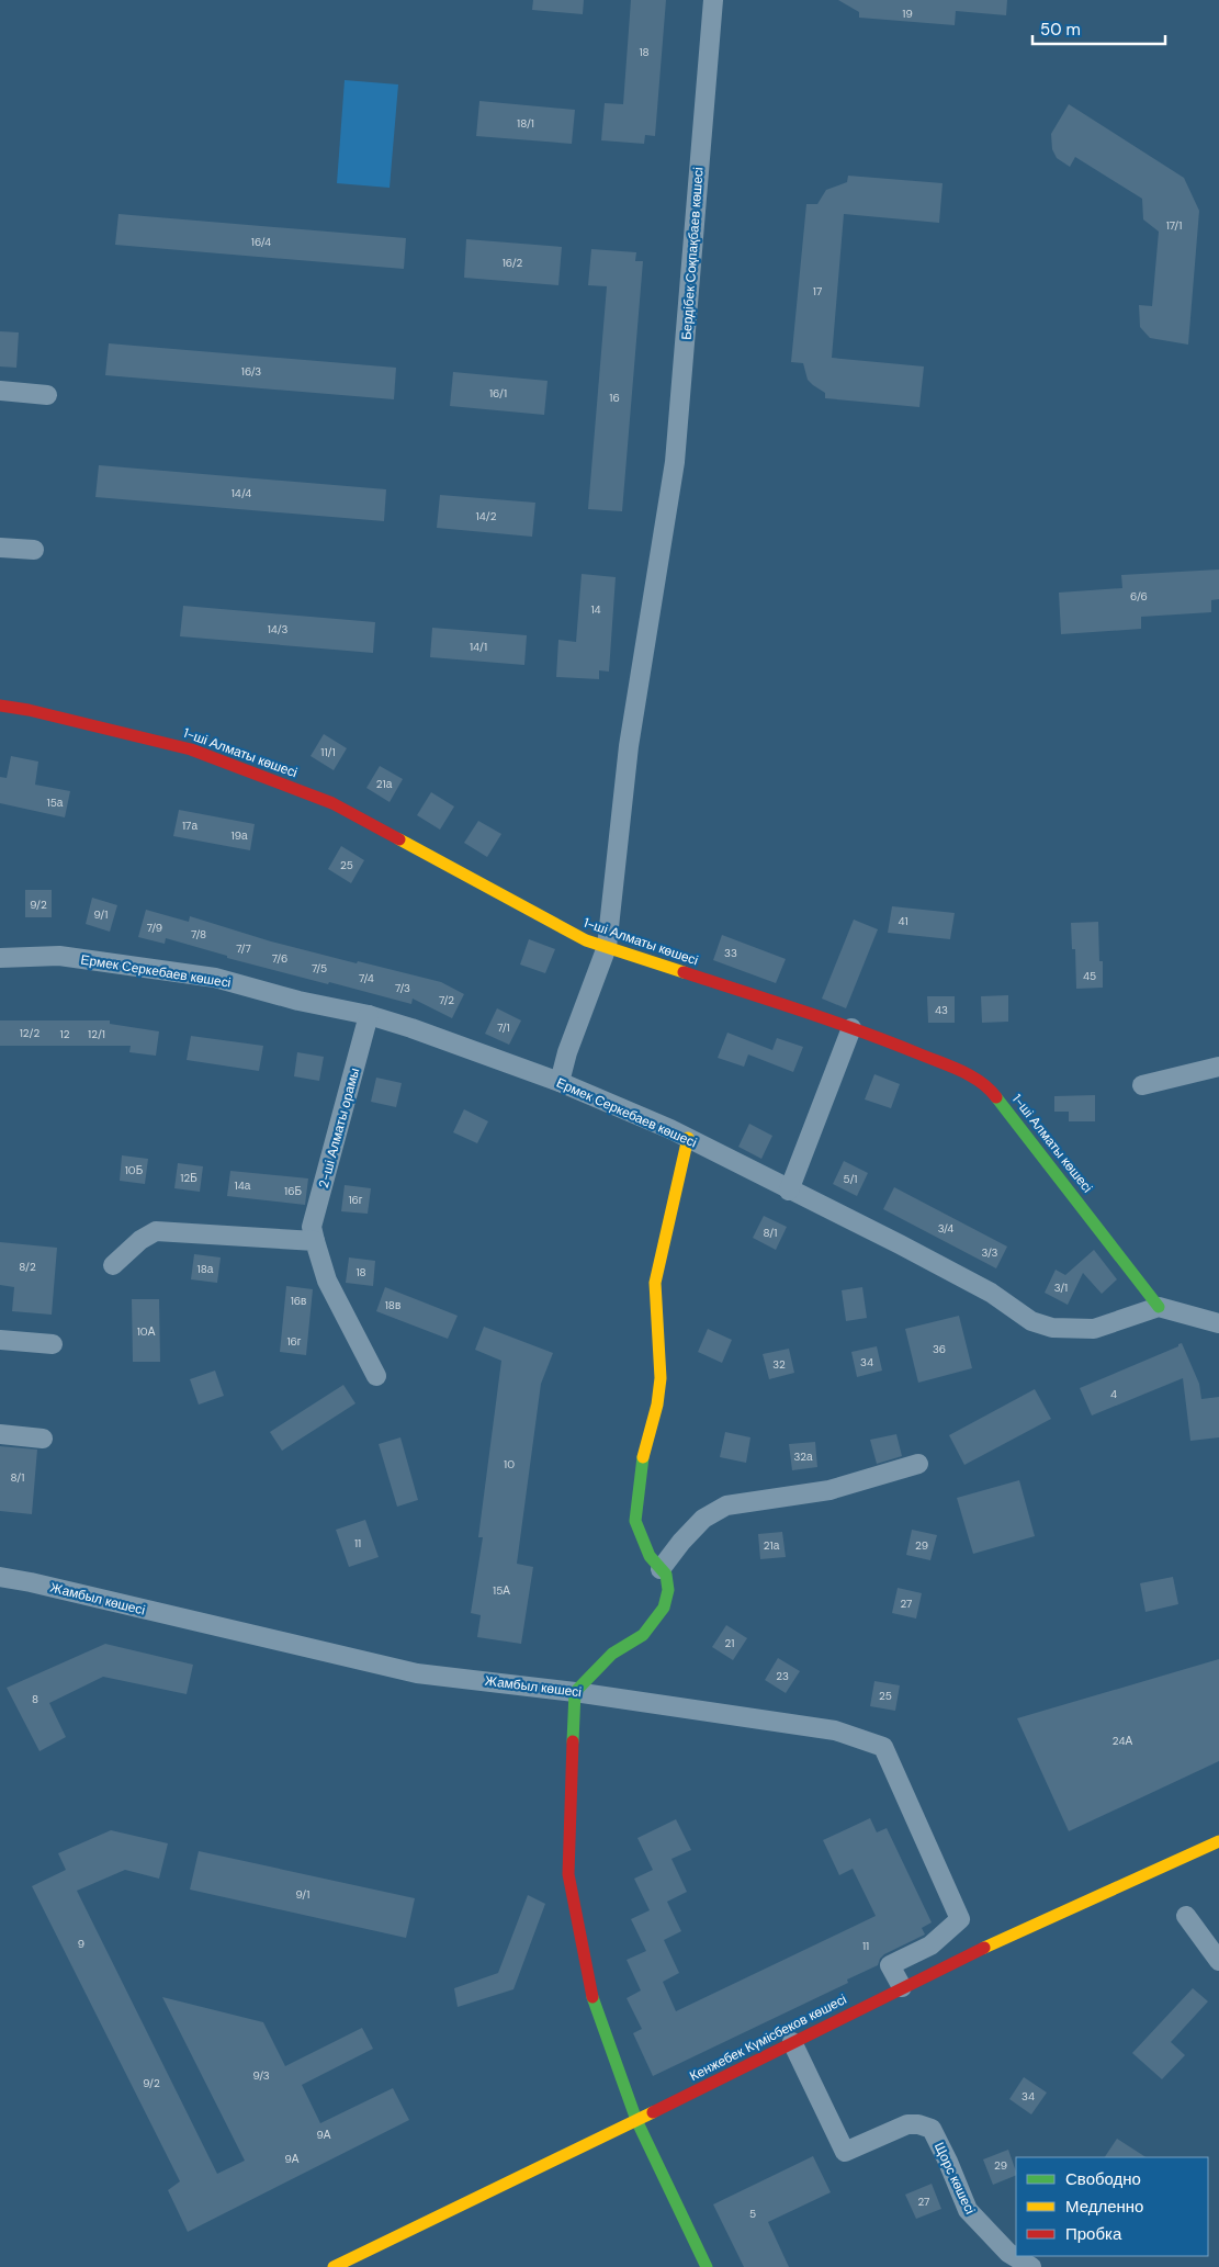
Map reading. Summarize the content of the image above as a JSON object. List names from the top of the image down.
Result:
{
  "streets": {
    "street": [
      "Бердібек Соқпақбаев көшесі",
      "1-ші Алматы көшесі",
      "Ермек Серкебаев көшесі",
      "2-ші Алматы орамы",
      "Жамбыл көшесі",
      "Кенжебек Күмісбеков көшесі",
      "Щорс көшесі"
    ]
  },
  "crossings": [
    ["Бердібек Соқпақбаев көшесі", "1-ші Алматы көшесі"],
    ["Бердібек Соқпақбаев көшесі", "Ермек Серкебаев көшесі"],
    ["1-ші Алматы көшесі", "Ермек Серкебаев көшесі"],
    ["Ермек Серкебаев көшесі", "2-ші Алматы орамы"],
    ["Жамбыл көшесі", "Кенжебек Күмісбеков көшесі"],
    ["Кенжебек Күмісбеков көшесі", "Щорс көшесі"]
  ],
  "house_numbers": [
    "19",
    "18",
    "18/1",
    "17/1",
    "16/4",
    "16/2",
    "17",
    "16/3",
    "16/1",
    "16",
    "14/4",
    "14/2",
    "6/6",
    "14",
    "14/3",
    "14/1",
    "11/1",
    "21а",
    "15а",
    "17а",
    "19а",
    "25",
    "9/2",
    "9/1",
    "41",
    "7/9",
    "7/8",
    "7/7",
    "33",
    "7/6",
    "7/5",
    "45",
    "7/4",
    "7/3",
    "7/2",
    "43",
    "7/1",
    "12/2",
    "12",
    "12/1",
    "10Б",
    "12Б",
    "5/1",
    "14а",
    "16Б",
    "16г",
    "3/4",
    "8/1",
    "3/3",
    "8/2",
    "18а",
    "18",
    "3/1",
    "16в",
    "18в",
    "10А",
    "16г",
    "36",
    "34",
    "32",
    "4",
    "32а",
    "10",
    "8/1",
    "11",
    "21а",
    "29",
    "15А",
    "27",
    "21",
    "23",
    "25",
    "8",
    "24А",
    "9/1",
    "9",
    "11",
    "9/3",
    "9/2",
    "34",
    "9А",
    "9А",
    "29",
    "27",
    "5"
  ],
  "legend": ["Свободно", "Медленно", "Пробка"],
  "scale_bar": "50 m"
}
